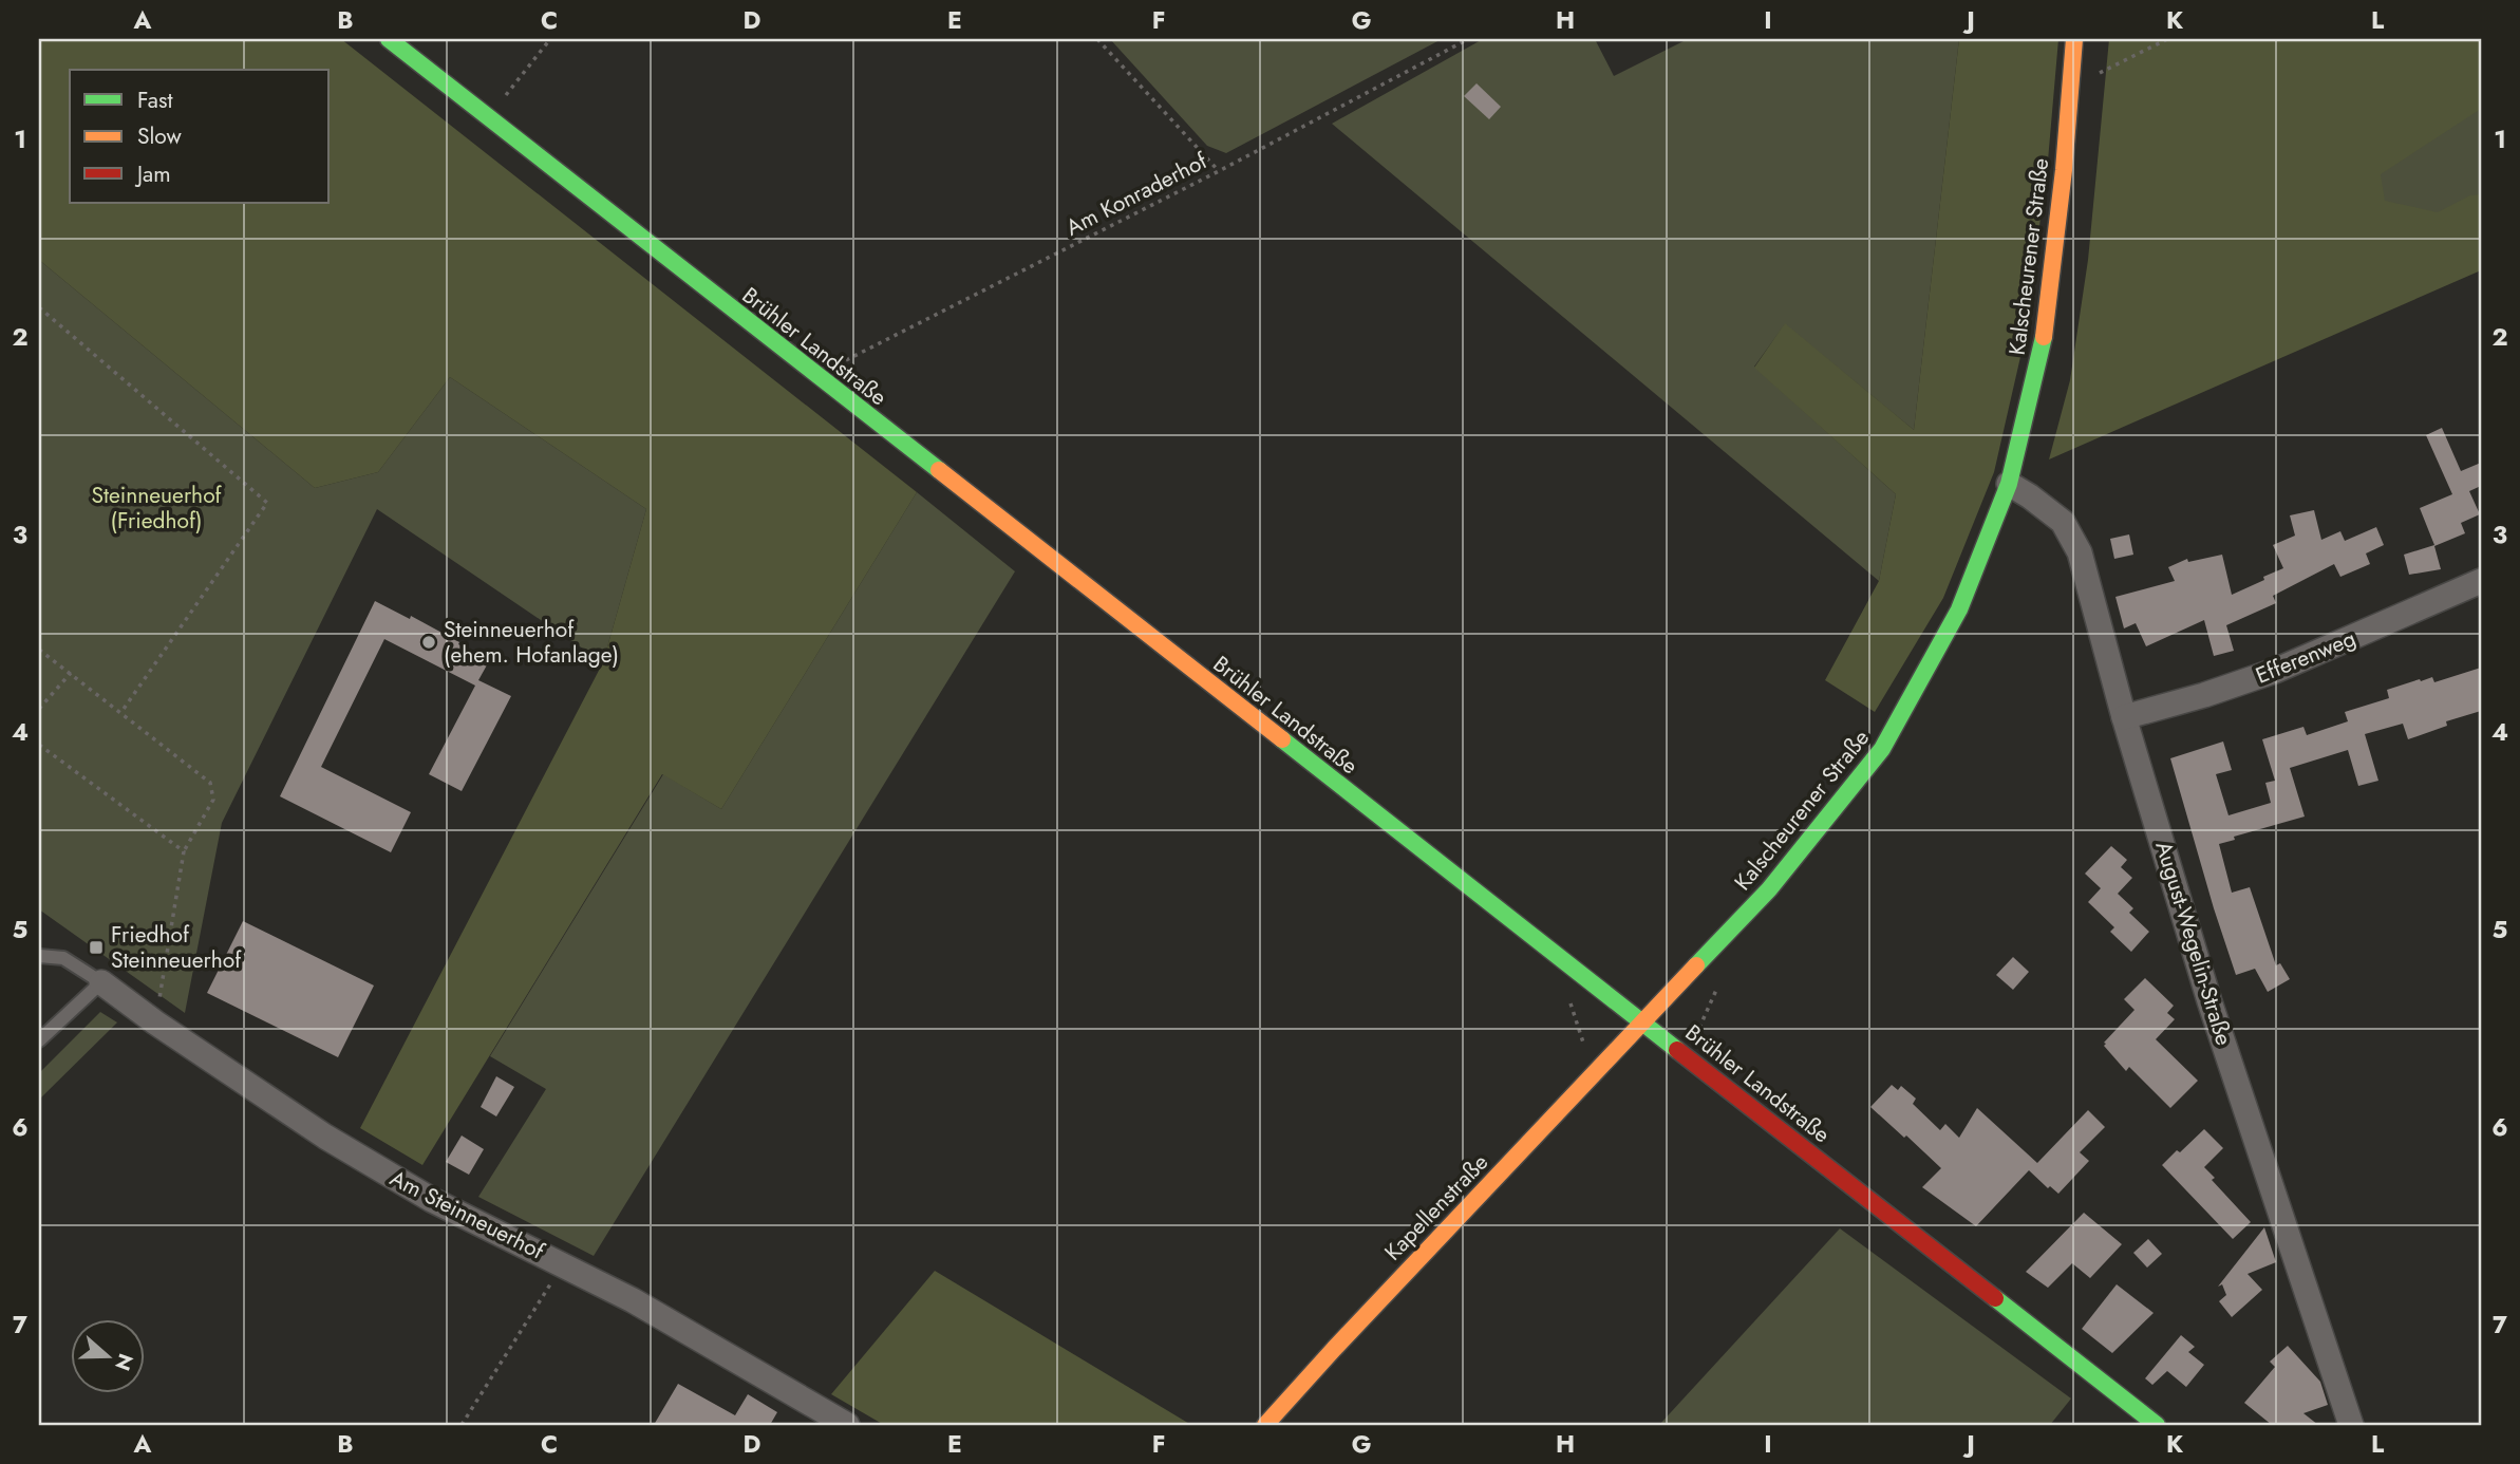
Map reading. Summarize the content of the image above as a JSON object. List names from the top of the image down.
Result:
{
  "streets": {
    "main road": ["Kalscheurener Straße", "Brühler Landstraße", "Kapellenstraße"],
    "street": ["Efferenweg", "August-Wegelin-Straße", "Am Steinneuerhof"],
    "path": ["Am Konraderhof"]
  },
  "crossings": [
    ["Am Konraderhof", "Brühler Landstraße"],
    ["Kalscheurener Straße", "Brühler Landstraße"],
    ["Kalscheurener Straße", "August-Wegelin-Straße"],
    ["Kalscheurener Straße", "Kapellenstraße"],
    ["Brühler Landstraße", "Kapellenstraße"],
    ["Efferenweg", "August-Wegelin-Straße"]
  ],
  "parks": ["Steinneuerhof (Friedhof)"],
  "places": {
    "other": ["Steinneuerhof (ehem. Hofanlage)"],
    "transit": ["Friedhof Steinneuerhof"]
  },
  "legend": ["Fast", "Slow", "Jam"],
  "north": "right",
  "grid": {
    "columns": [
      "A",
      "B",
      "C",
      "D",
      "E",
      "F",
      "G",
      "H",
      "I",
      "J",
      "K",
      "L"
    ],
    "rows": [
      "1",
      "2",
      "3",
      "4",
      "5",
      "6",
      "7"
    ]
  }
}
